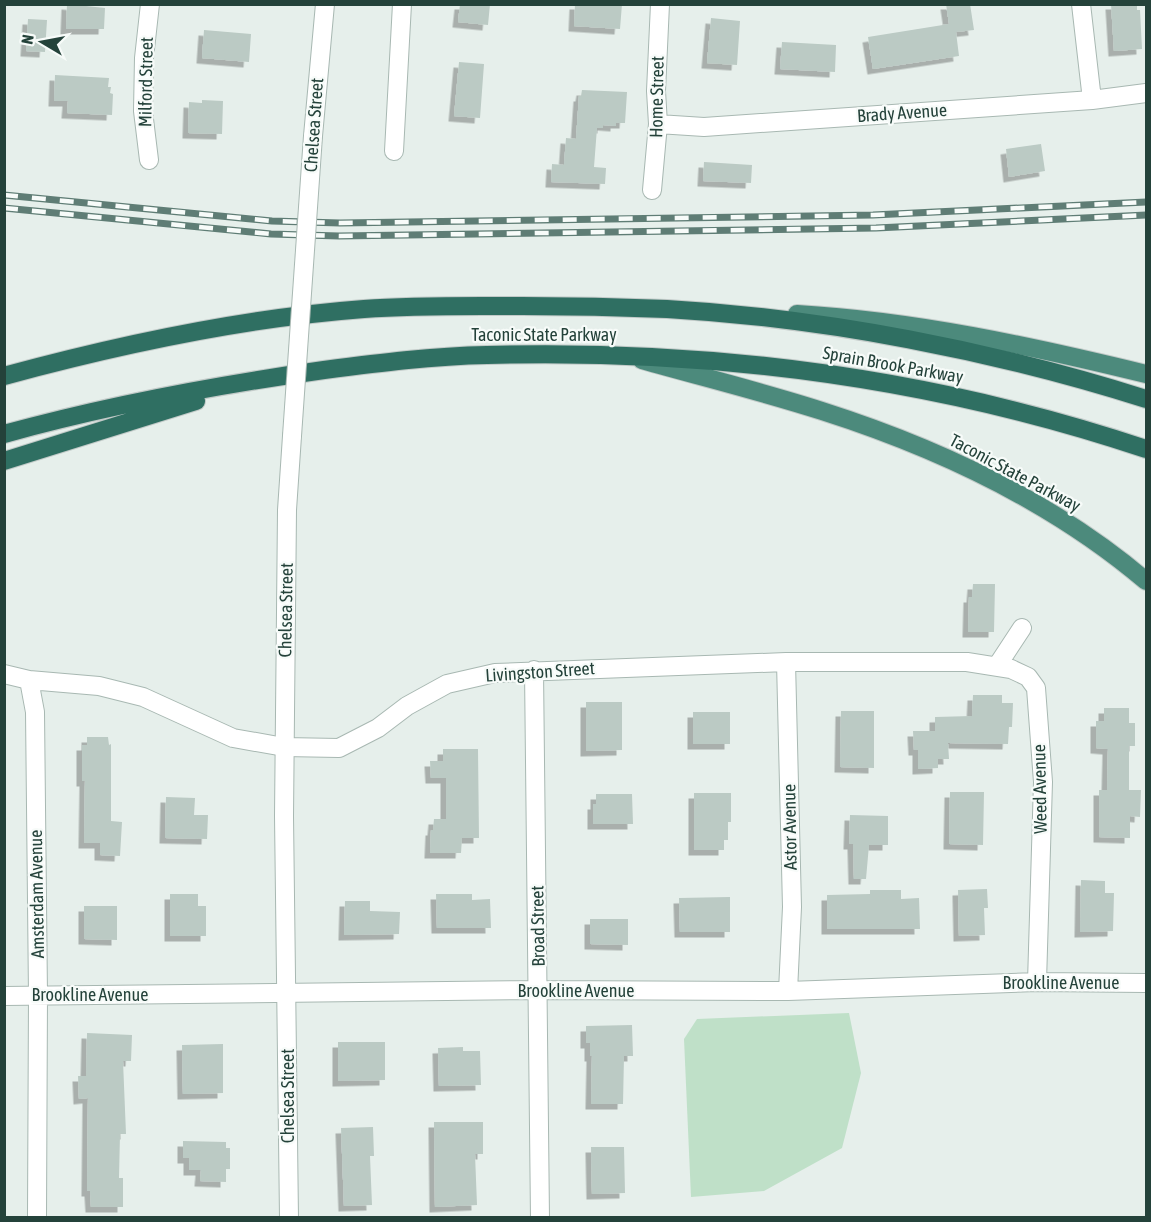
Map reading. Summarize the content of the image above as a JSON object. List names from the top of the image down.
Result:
{
  "streets": {
    "highway": ["Taconic State Parkway", "Sprain Brook Parkway"],
    "street": [
      "Milford Street",
      "Home Street",
      "Brady Avenue",
      "Chelsea Street",
      "Livingston Street",
      "Weed Avenue",
      "Astor Avenue",
      "Amsterdam Avenue",
      "Broad Street",
      "Brookline Avenue"
    ]
  },
  "crossings": [
    ["Home Street", "Brady Avenue"],
    ["Chelsea Street", "Livingston Street"],
    ["Chelsea Street", "Brookline Avenue"],
    ["Taconic State Parkway", "Sprain Brook Parkway"],
    ["Livingston Street", "Weed Avenue"],
    ["Livingston Street", "Astor Avenue"],
    ["Livingston Street", "Amsterdam Avenue"],
    ["Livingston Street", "Broad Street"],
    ["Weed Avenue", "Brookline Avenue"],
    ["Astor Avenue", "Brookline Avenue"],
    ["Amsterdam Avenue", "Brookline Avenue"],
    ["Broad Street", "Brookline Avenue"]
  ],
  "north": "left"
}
